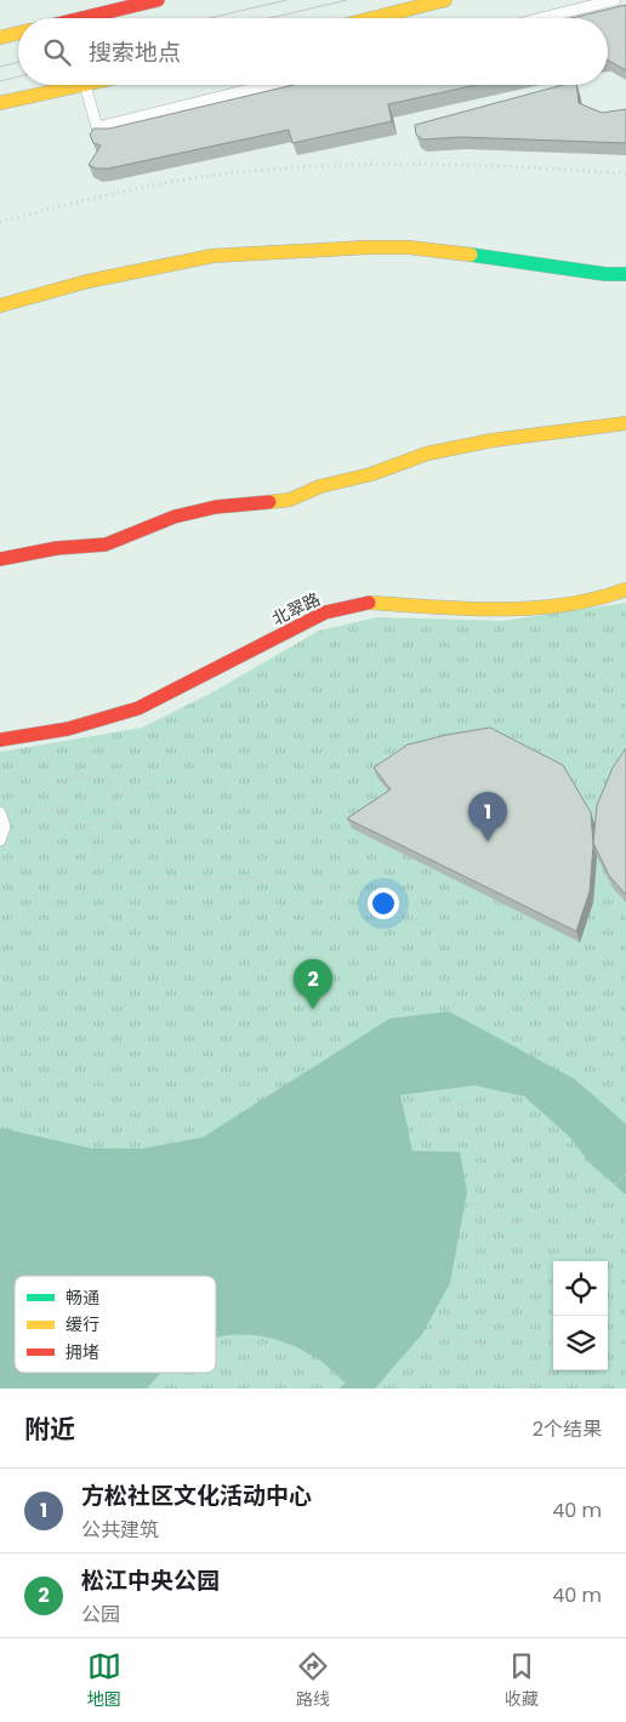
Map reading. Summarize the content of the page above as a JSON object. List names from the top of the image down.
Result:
{
  "streets": {
    "street": ["北翠路"]
  },
  "legend": ["畅通", "缓行", "拥堵"],
  "page": {
    "search": "搜索地点",
    "pins": ["1", "2"],
    "heading": ["附近", "2个结果"],
    "list": [
      {
        "mark": "1",
        "name": "方松社区文化活动中心",
        "note": "公共建筑",
        "value": "40 m"
      },
      {
        "mark": "2",
        "name": "松江中央公园",
        "note": "公园",
        "value": "40 m"
      }
    ],
    "nav": ["地图", "路线", "收藏"]
  }
}
